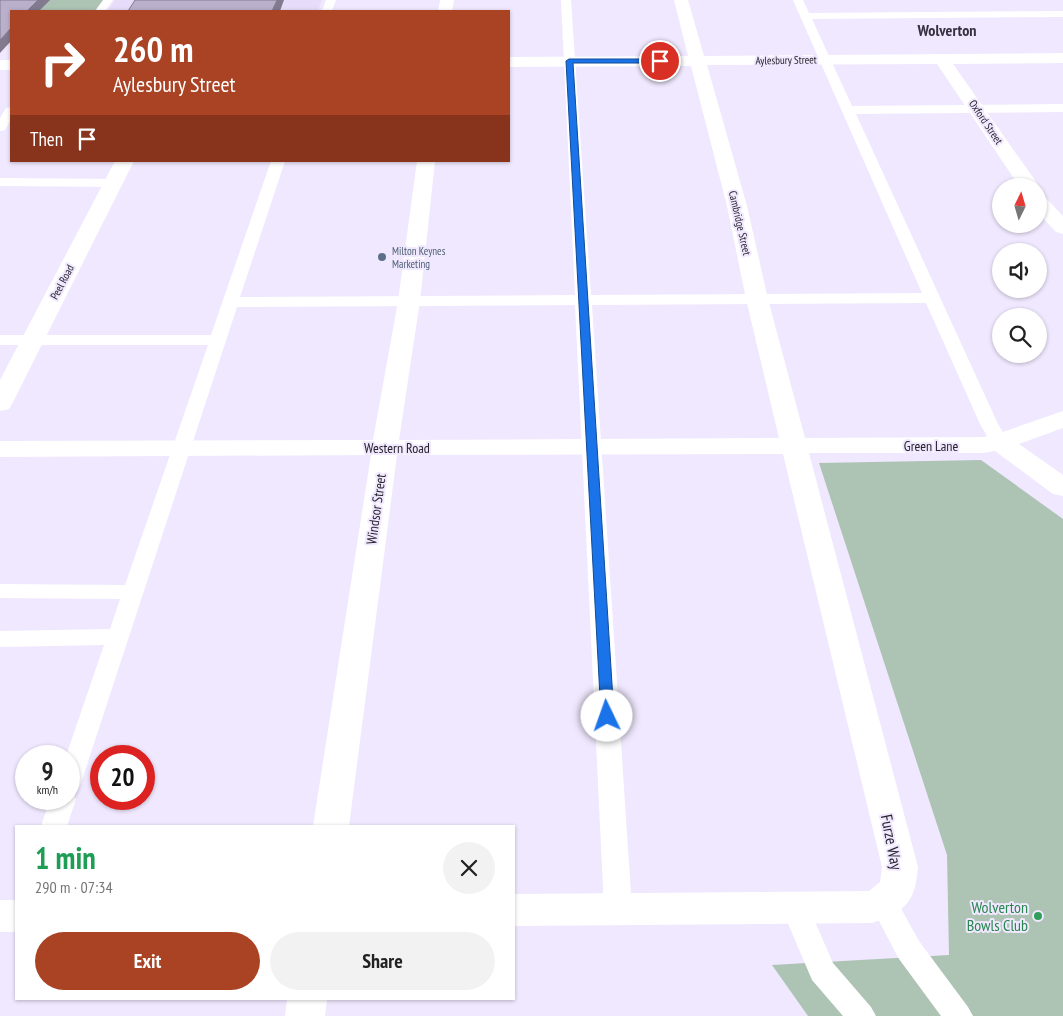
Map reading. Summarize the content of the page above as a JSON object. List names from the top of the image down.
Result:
{
  "streets": {
    "street": [
      "Aylesbury Street",
      "Oxford Street",
      "Cambridge Street",
      "Peel Road",
      "Green Lane",
      "Western Road",
      "Windsor Street",
      "Furze Way"
    ]
  },
  "crossings": [
    ["Aylesbury Street", "Oxford Street"],
    ["Aylesbury Street", "Cambridge Street"],
    ["Cambridge Street", "Green Lane"],
    ["Cambridge Street", "Western Road"],
    ["Cambridge Street", "Furze Way"],
    ["Green Lane", "Western Road"],
    ["Green Lane", "Furze Way"],
    ["Western Road", "Windsor Street"],
    ["Western Road", "Furze Way"]
  ],
  "districts": ["Wolverton"],
  "places": ["Milton Keynes Marketing", "Wolverton Bowls Club"],
  "north": "top",
  "page": {
    "turn": ["260 m", "Aylesbury Street"],
    "then": "Then",
    "speed": "9 km/h",
    "limit": "20",
    "heading": ["1 min", "290 m · 07:34"],
    "buttons": ["Exit", "Share"]
  }
}
